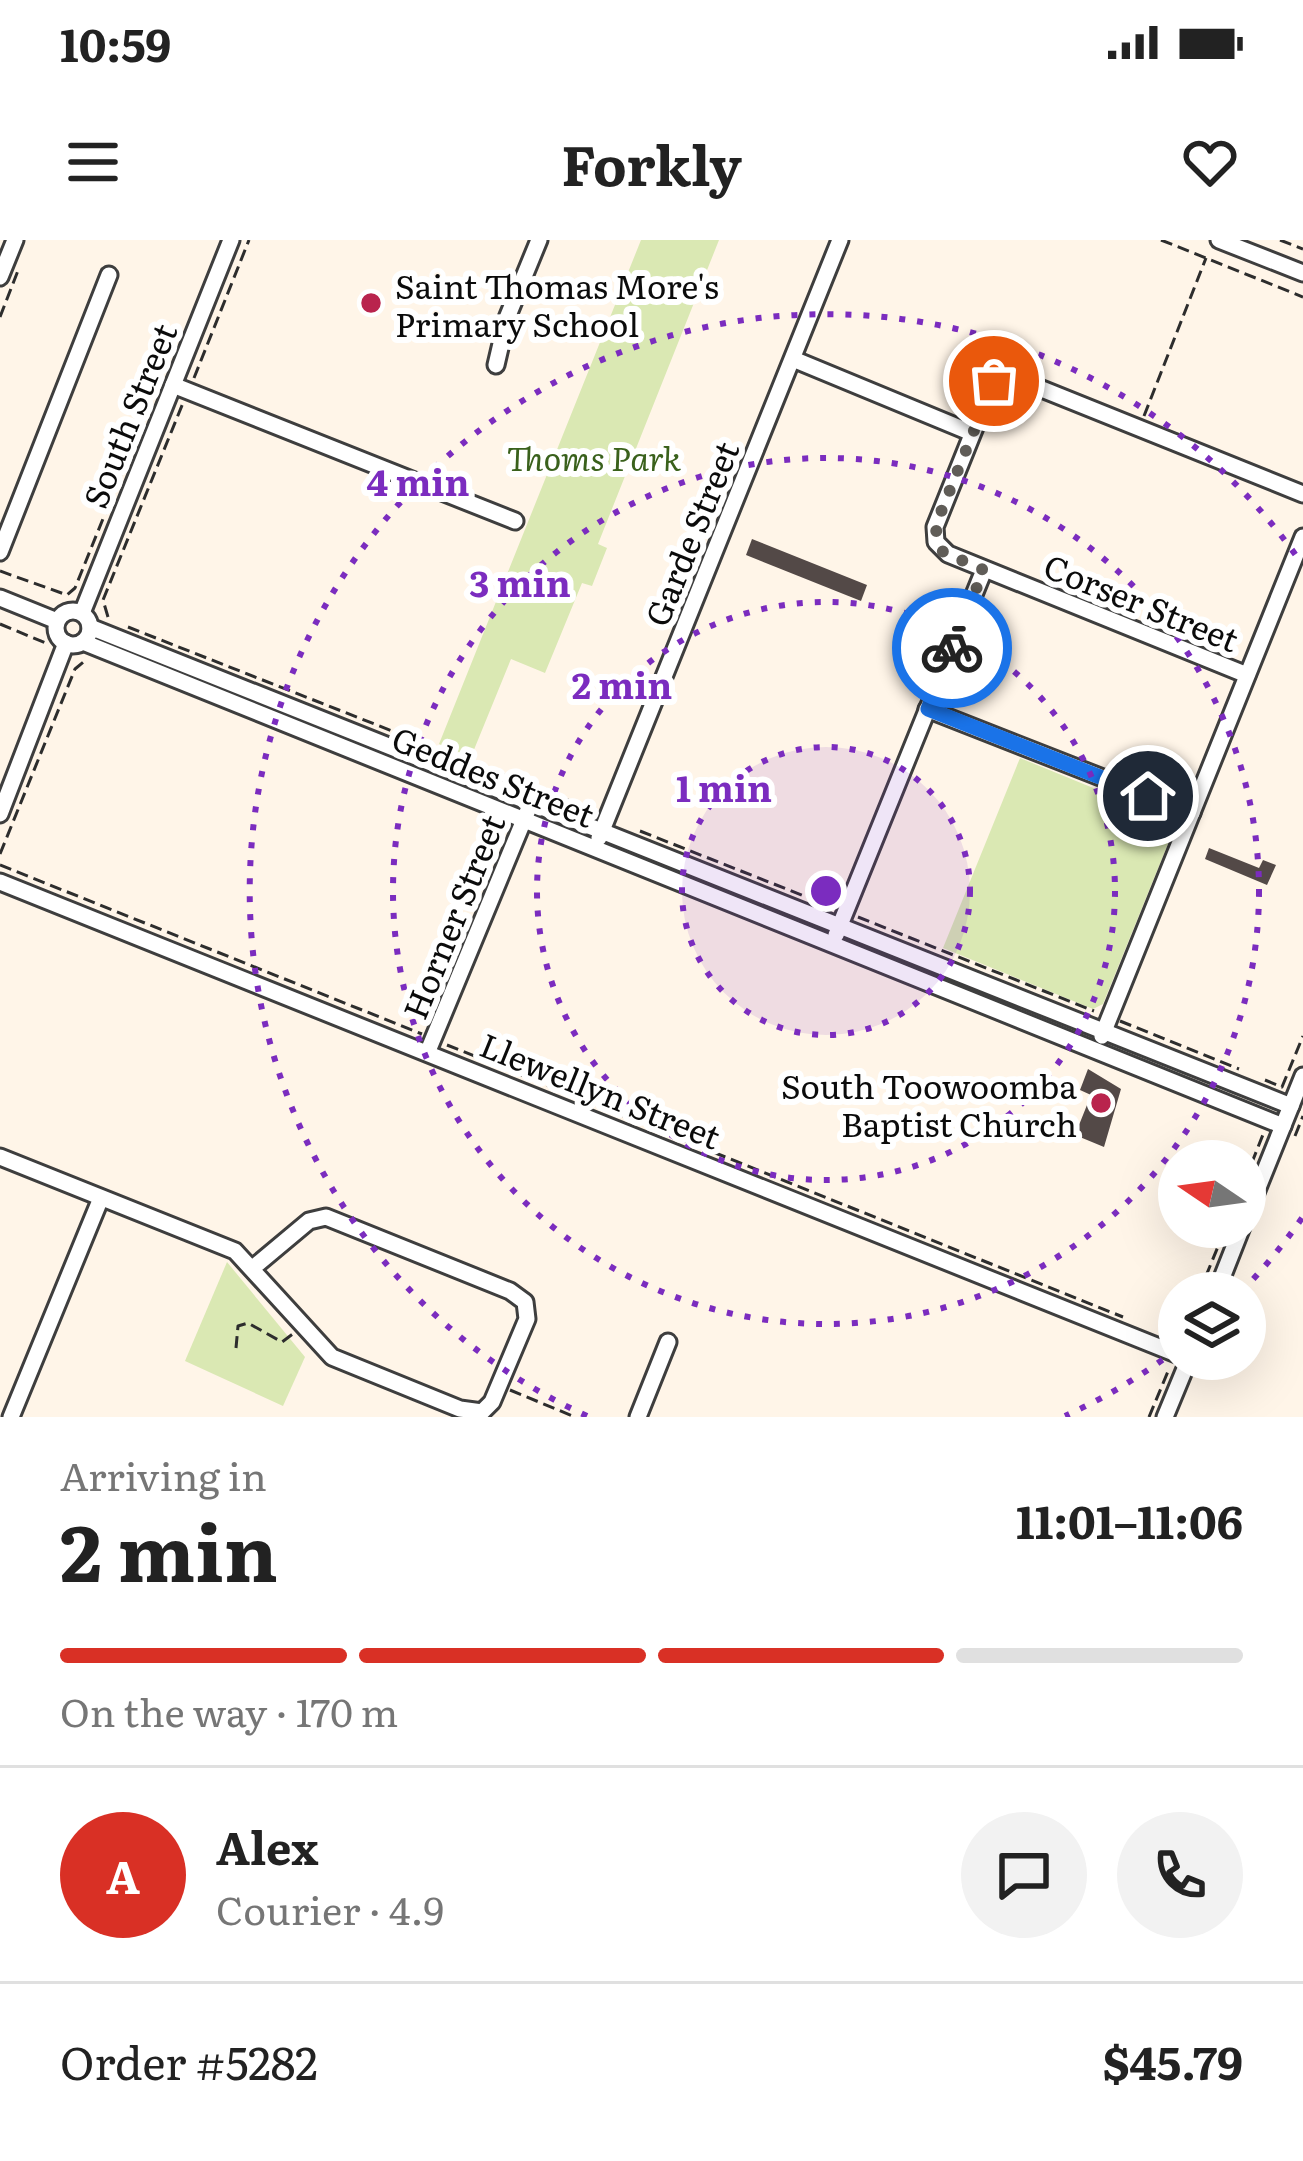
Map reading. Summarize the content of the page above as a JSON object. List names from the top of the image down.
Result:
{
  "streets": {
    "street": [
      "South Street",
      "Garde Street",
      "Corser Street",
      "Geddes Street",
      "Horner Street",
      "Llewellyn Street"
    ]
  },
  "crossings": [
    ["South Street", "Geddes Street"],
    ["Garde Street", "Geddes Street"],
    ["Geddes Street", "Horner Street"],
    ["Horner Street", "Llewellyn Street"]
  ],
  "parks": ["Thoms Park"],
  "places": ["Saint Thomas More's Primary School", "South Toowoomba Baptist Church"],
  "north": "left",
  "page": {
    "status": "10:59",
    "header": "Forkly",
    "heading": ["2 min", "Arriving in", "11:01–11:06"],
    "panel": [
      "Alex",
      "Courier · 4.9",
      "Order #5282",
      "$45.79"
    ],
    "bar": "On the way · 170 m",
    "round": "A"
  },
  "rings": [
    "4 min",
    "3 min",
    "2 min",
    "1 min"
  ]
}
